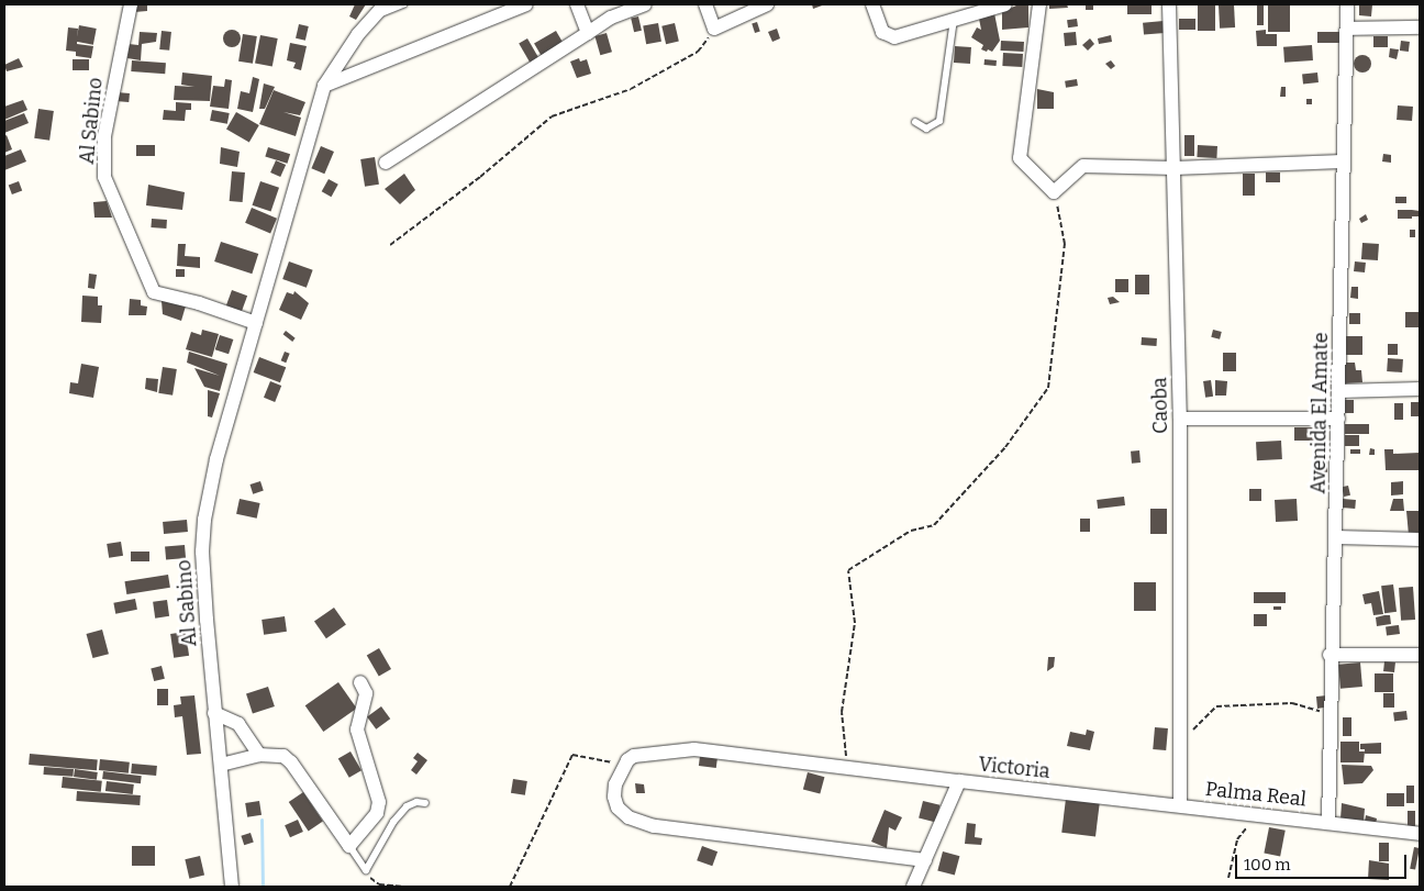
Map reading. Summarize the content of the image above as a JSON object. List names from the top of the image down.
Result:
{
  "streets": {
    "street": [
      "Al Sabino",
      "Caoba",
      "Avenida El Amate",
      "Victoria",
      "Palma Real"
    ]
  },
  "crossings": [
    ["Caoba", "Victoria"],
    ["Caoba", "Palma Real"],
    ["Avenida El Amate", "Palma Real"],
    ["Victoria", "Palma Real"]
  ],
  "scale_bar": "100 m"
}
